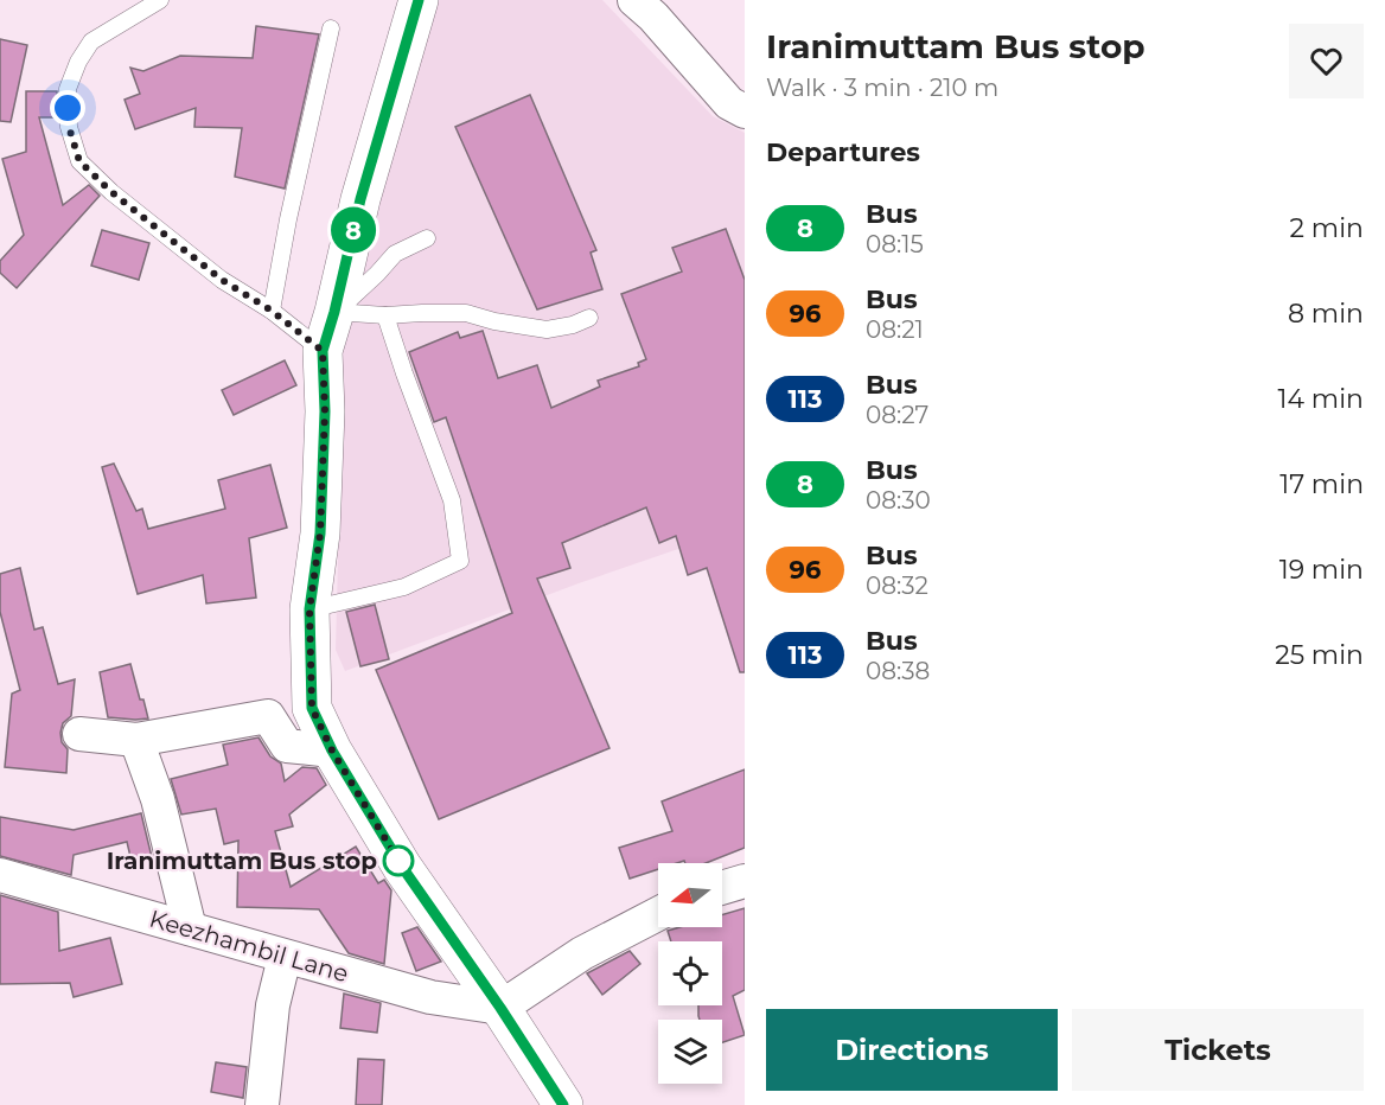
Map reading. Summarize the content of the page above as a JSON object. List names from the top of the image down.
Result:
{
  "streets": {
    "street": ["Keezhambil Lane"]
  },
  "places": ["Iranimuttam Bus stop"],
  "lines": ["bus line 8"],
  "north": "left",
  "page": {
    "on_map": "8",
    "heading": [
      ["Iranimuttam Bus stop", "Walk · 3 min · 210 m"],
      "Departures"
    ],
    "list": [
      {
        "mark": "8",
        "name": "Bus",
        "note": "08:15",
        "value": "2 min"
      },
      {
        "mark": "96",
        "name": "Bus",
        "note": "08:21",
        "value": "8 min"
      },
      {
        "mark": "113",
        "name": "Bus",
        "note": "08:27",
        "value": "14 min"
      },
      {
        "mark": "8",
        "name": "Bus",
        "note": "08:30",
        "value": "17 min"
      },
      {
        "mark": "96",
        "name": "Bus",
        "note": "08:32",
        "value": "19 min"
      },
      {
        "mark": "113",
        "name": "Bus",
        "note": "08:38",
        "value": "25 min"
      }
    ],
    "buttons": ["Directions", "Tickets"]
  }
}
